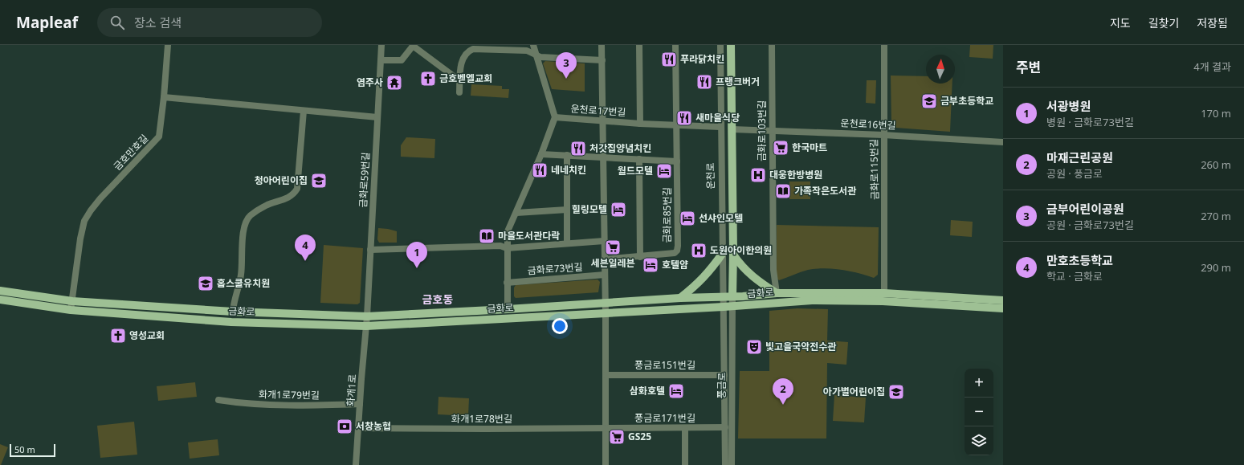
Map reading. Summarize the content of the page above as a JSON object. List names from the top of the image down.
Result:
{
  "streets": {
    "main road": ["금화로"],
    "street": [
      "운천로17번길",
      "운천로16번길",
      "금화로103번길",
      "금호만호길",
      "금화로115번길",
      "운천로",
      "금화로59번길",
      "금화로85번길",
      "금화로73번길",
      "풍금로151번길",
      "풍금로",
      "화개1로",
      "화개1로79번길",
      "풍금로171번길",
      "화개1로78번길"
    ]
  },
  "crossings": [
    ["운천로17번길", "운천로"],
    ["운천로17번길", "금화로85번길"],
    ["운천로16번길", "금화로103번길"],
    ["운천로16번길", "금화로115번길"],
    ["금화로103번길", "금화로"],
    ["금호만호길", "금화로"],
    ["금화로115번길", "금화로"],
    ["운천로", "금화로"],
    ["운천로", "풍금로"],
    ["금화로59번길", "금화로"],
    ["금화로59번길", "화개1로"],
    ["금화로", "풍금로"],
    ["금화로", "화개1로"],
    ["풍금로151번길", "풍금로"],
    ["풍금로", "풍금로171번길"],
    ["화개1로", "화개1로79번길"],
    ["화개1로", "화개1로78번길"],
    ["풍금로171번길", "화개1로78번길"]
  ],
  "districts": ["금호동"],
  "places": {
    "restaurant": [
      "푸라닭치킨",
      "프랭크버거",
      "새마을식당",
      "처갓집양념치킨",
      "네네치킨"
    ],
    "church": ["금호벧엘교회", "영성교회"],
    "temple": ["염주사"],
    "school or university": [
      "금부초등학교",
      "청아어린이집",
      "홉스쿨유치원",
      "아가별어린이집"
    ],
    "supermarket": ["한국마트", "세븐일레븐", "GS25"],
    "hotel": [
      "월드모텔",
      "힐링모텔",
      "선샤인모텔",
      "호텔얌",
      "삼화호텔"
    ],
    "hospital": ["대웅한방병원", "도원아이한의원"],
    "library": ["가족작은도서관", "마을도서관다락"],
    "theatre": ["빛고을국악전수관"],
    "bank": ["서창농협"]
  },
  "scale_bar": "50 m",
  "north": "top",
  "page": {
    "header": "Mapleaf",
    "search": "장소 검색",
    "nav": ["지도", "길찾기", "저장됨"],
    "heading": ["주변", "4개 결과"],
    "pins": [
      "3",
      "4",
      "1",
      "2"
    ],
    "list": [
      {
        "mark": "1",
        "name": "서광병원",
        "note": "병원 · 금화로73번길",
        "value": "170 m"
      },
      {
        "mark": "2",
        "name": "마재근린공원",
        "note": "공원 · 풍금로",
        "value": "260 m"
      },
      {
        "mark": "3",
        "name": "금부어린이공원",
        "note": "공원 · 금화로73번길",
        "value": "270 m"
      },
      {
        "mark": "4",
        "name": "만호초등학교",
        "note": "학교 · 금화로",
        "value": "290 m"
      }
    ],
    "map_buttons": ["+", "−"],
    "scale": "50 m"
  }
}
